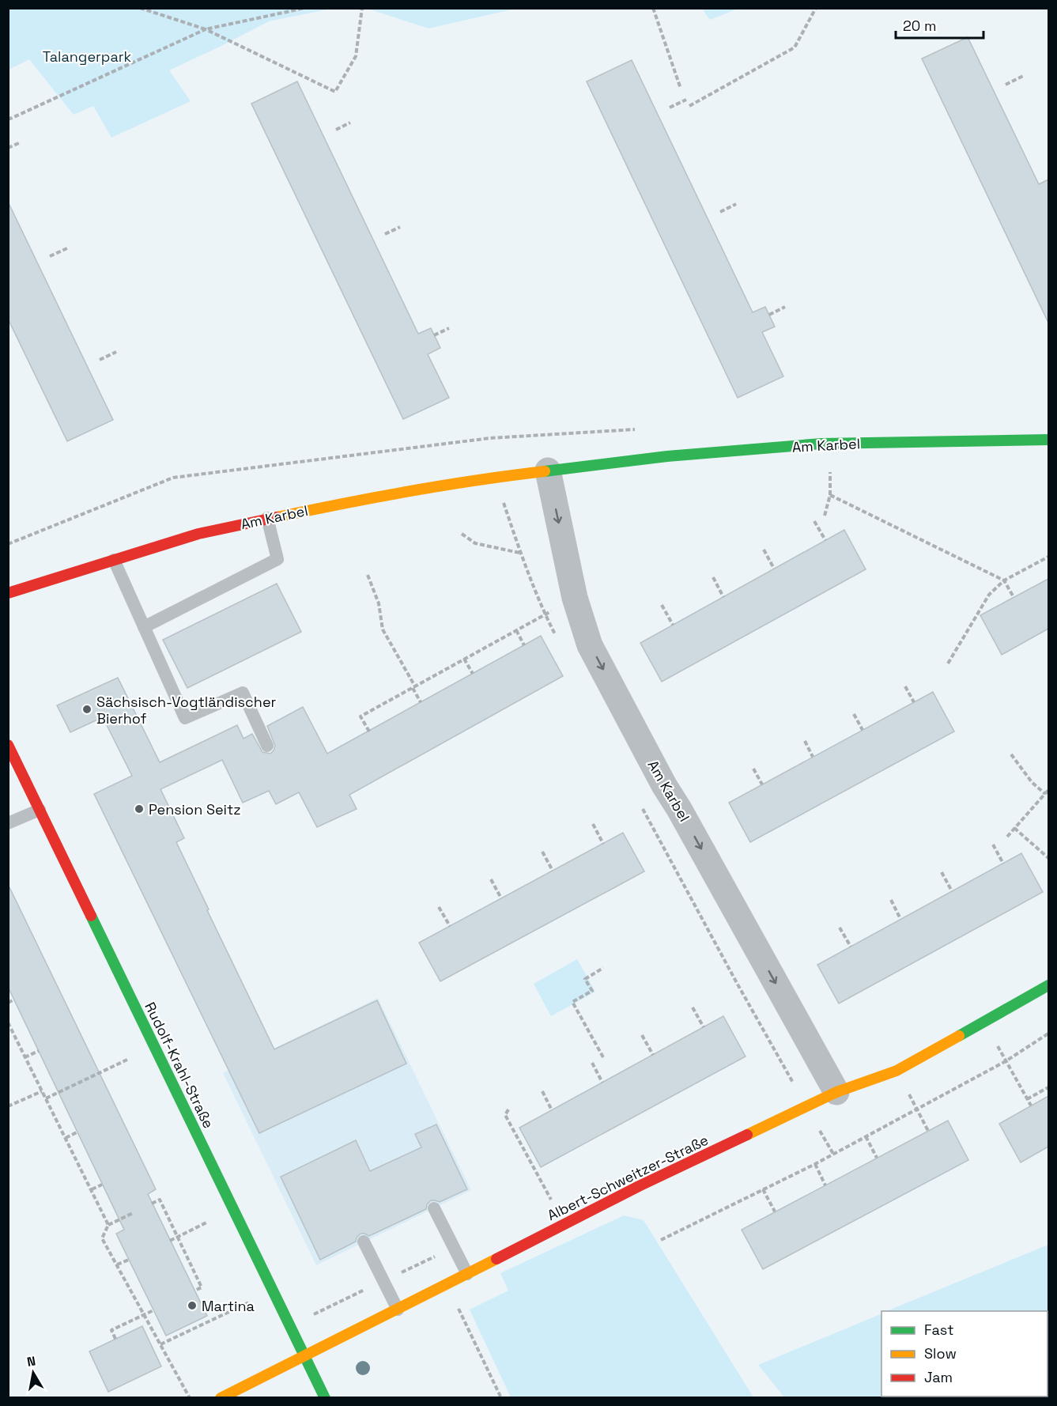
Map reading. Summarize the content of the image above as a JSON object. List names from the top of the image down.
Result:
{
  "streets": {
    "street": ["Am Karbel", "Rudolf-Krahl-Straße", "Albert-Schweitzer-Straße"]
  },
  "crossings": [
    ["Am Karbel", "Albert-Schweitzer-Straße"],
    ["Rudolf-Krahl-Straße", "Albert-Schweitzer-Straße"]
  ],
  "one_way": ["Am Karbel"],
  "parks": ["Talangerpark"],
  "places": ["Sächsisch-Vogtländischer Bierhof", "Pension Seitz", "Martina"],
  "legend": ["Fast", "Slow", "Jam"],
  "scale_bar": "20 m",
  "north": "top"
}
